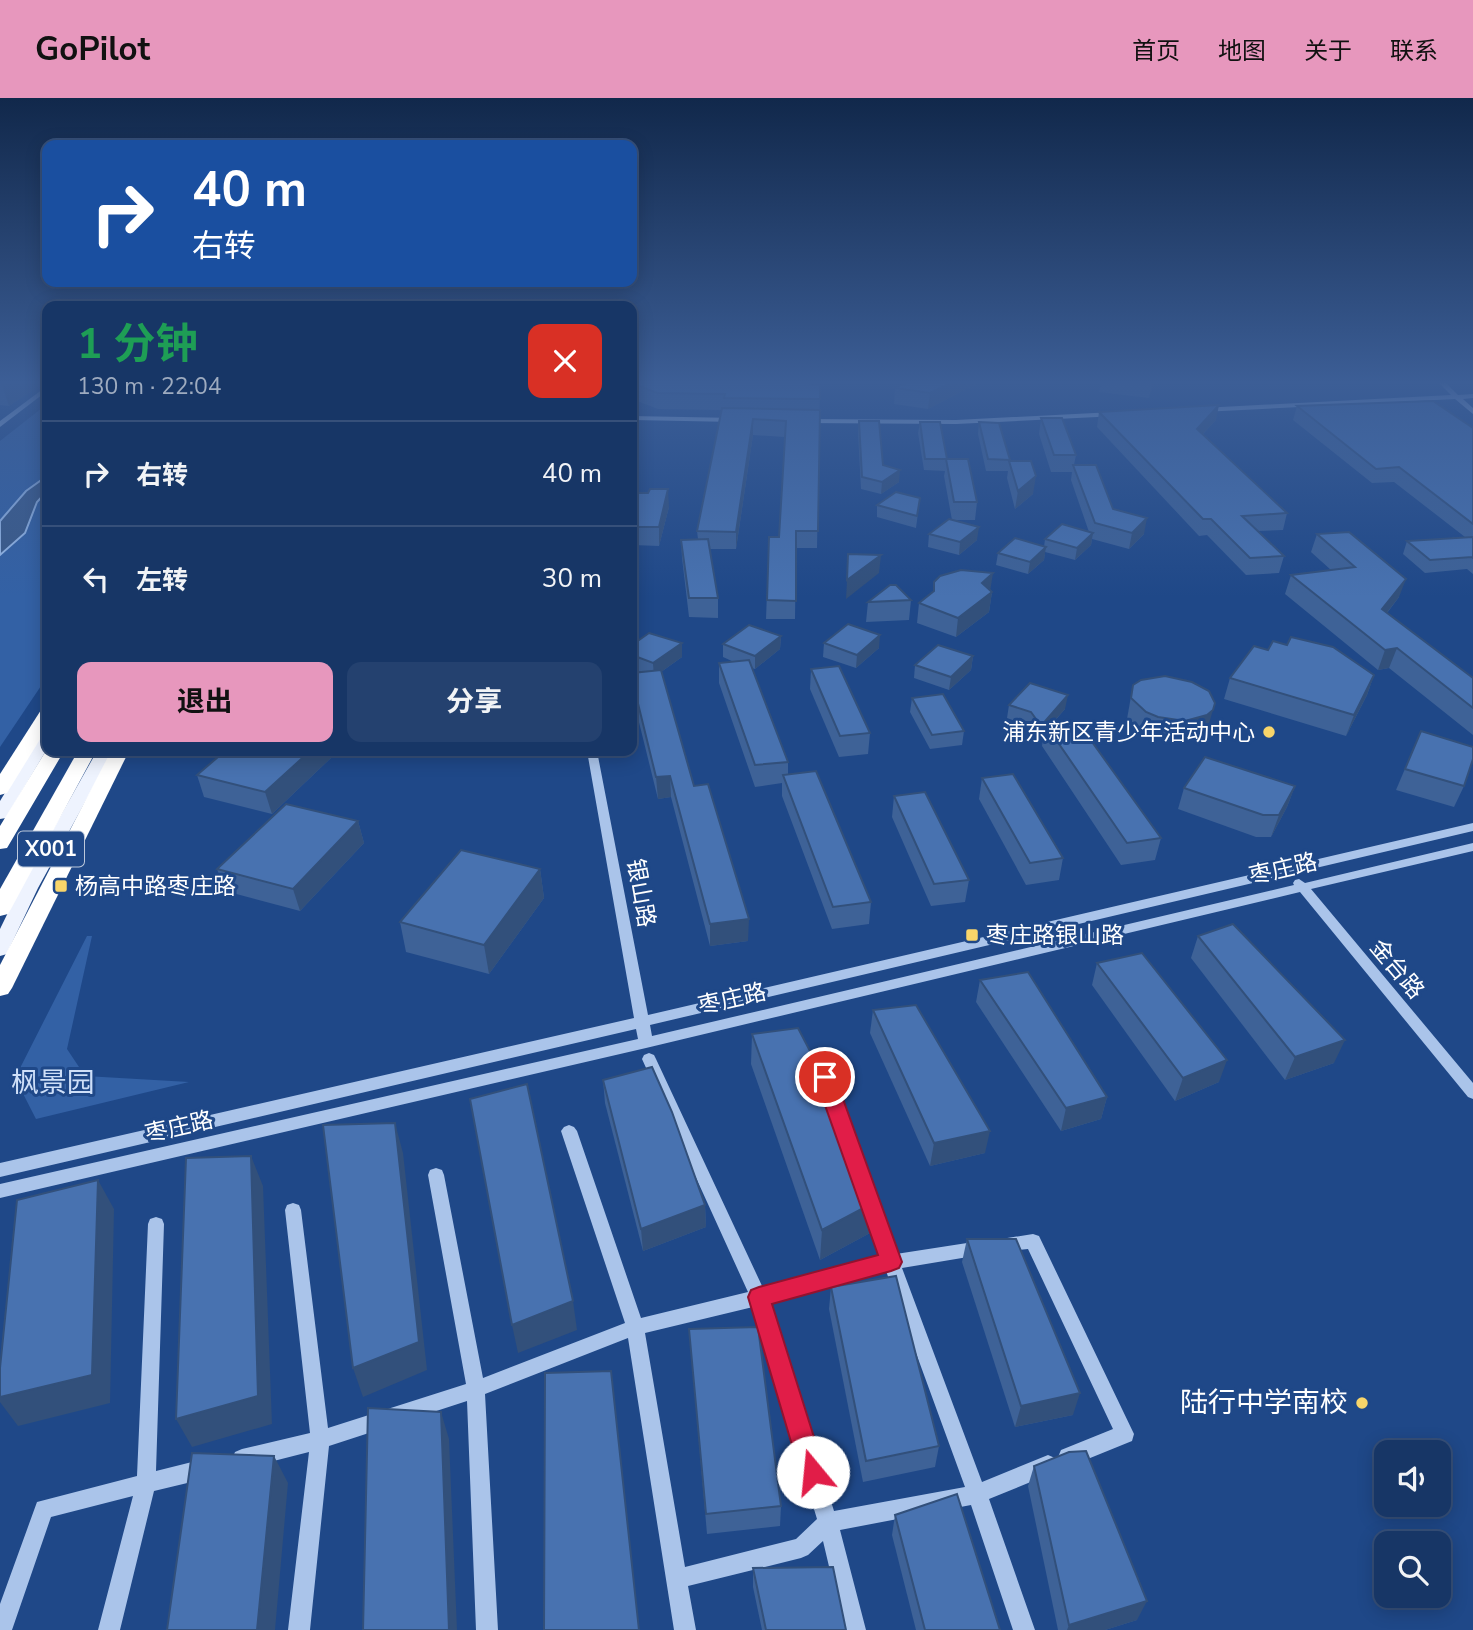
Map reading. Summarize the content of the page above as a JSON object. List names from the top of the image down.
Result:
{
  "streets": {
    "highway": ["X001"],
    "street": ["枣庄路", "银山路", "金台路"]
  },
  "crossings": [
    ["枣庄路", "银山路"],
    ["枣庄路", "金台路"]
  ],
  "parks": ["枫景园"],
  "places": {
    "other": ["浦东新区青少年活动中心", "陆行中学南校"],
    "transit": ["杨高中路枣庄路", "枣庄路银山路"]
  },
  "page": {
    "header": "GoPilot",
    "nav": [
      "首页",
      "地图",
      "关于",
      "联系"
    ],
    "turn": ["40 m", "右转"],
    "heading": ["1 分钟", "130 m · 22:04"],
    "list": [
      {
        "name": "右转",
        "value": "40 m"
      },
      {
        "name": "左转",
        "value": "30 m"
      }
    ],
    "buttons": ["退出", "分享"]
  }
}
